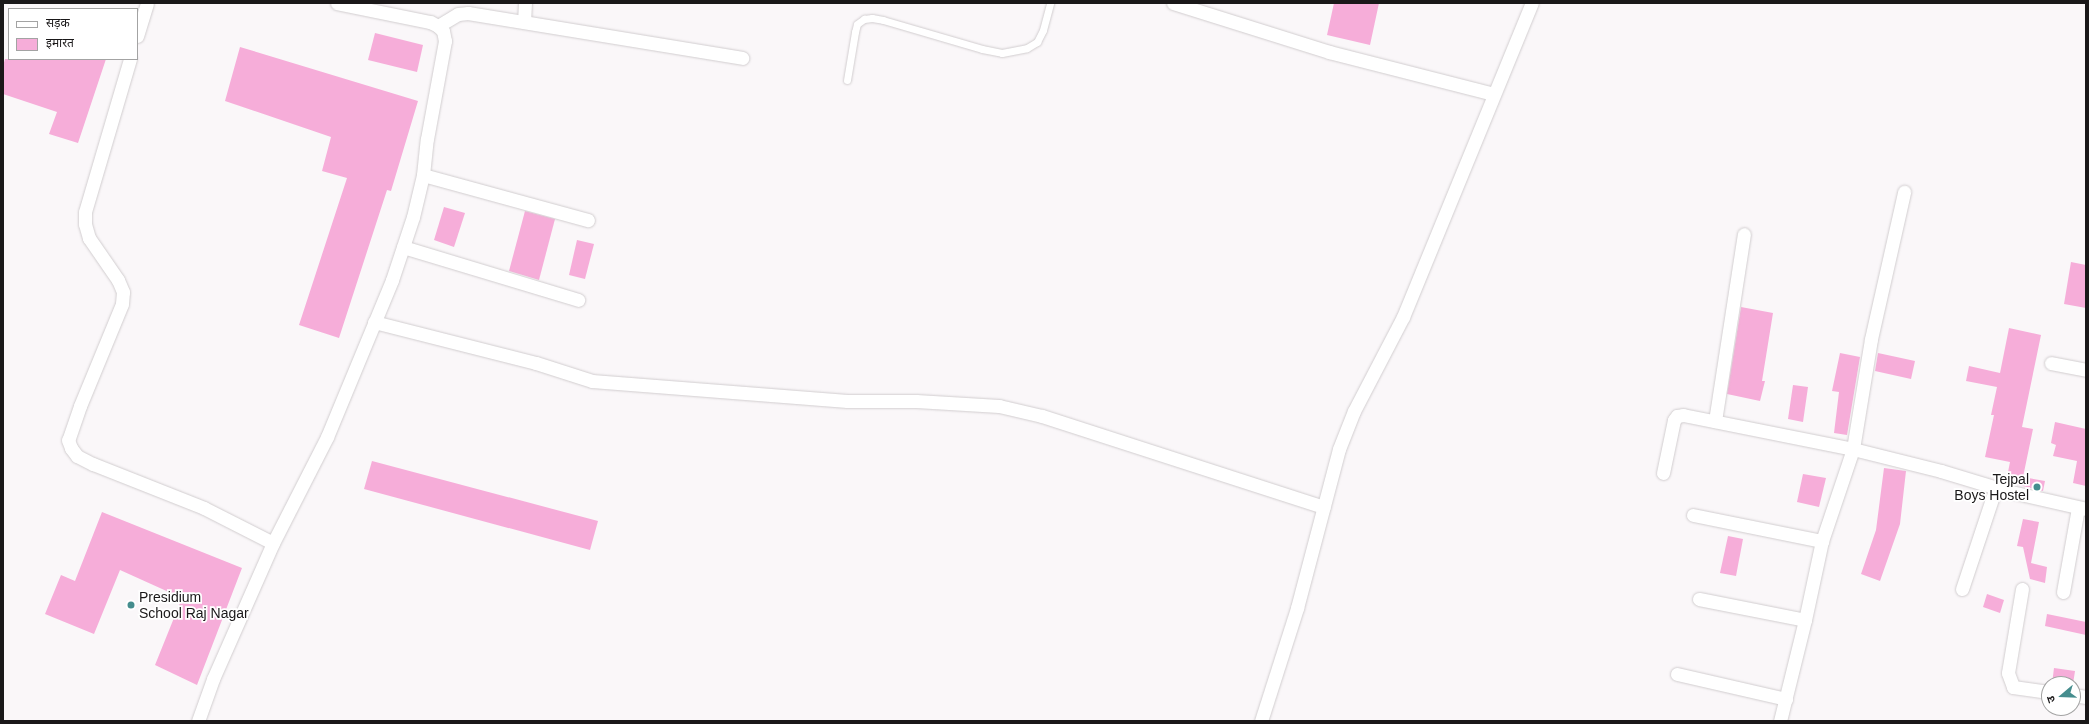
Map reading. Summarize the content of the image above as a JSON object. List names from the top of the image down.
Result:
{
  "places": ["Tejpal Boys Hostel", "Presidium School Raj Nagar"],
  "legend": ["सड़क", "इमारत"],
  "north": "left"
}
